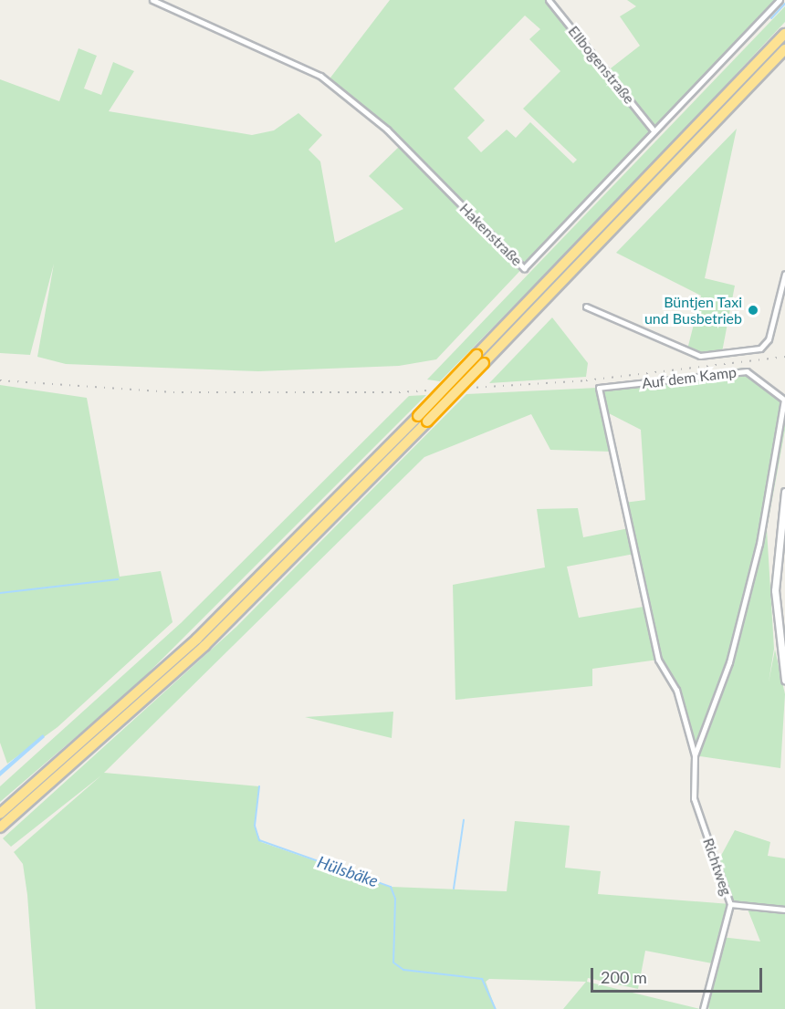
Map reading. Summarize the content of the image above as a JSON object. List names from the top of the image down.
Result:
{
  "streets": {
    "street": [
      "Ellbogenstraße",
      "Hakenstraße",
      "Auf dem Kamp",
      "Richtweg"
    ]
  },
  "crossings": [
    ["Ellbogenstraße", "Hakenstraße"],
    ["Auf dem Kamp", "Richtweg"]
  ],
  "water": ["Hülsbäke"],
  "places": ["Büntjen Taxi und Busbetrieb"],
  "scale_bar": "200 m"
}
